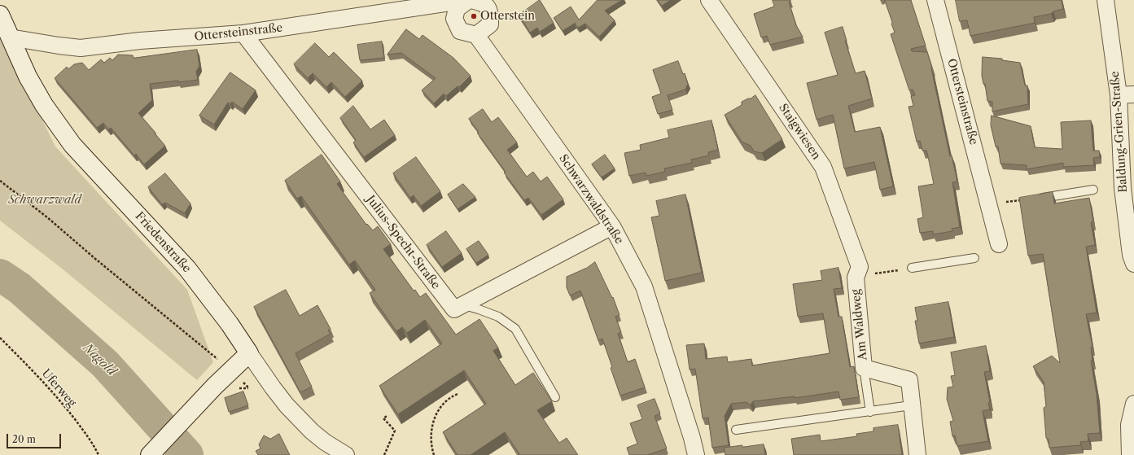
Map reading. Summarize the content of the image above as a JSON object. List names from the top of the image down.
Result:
{
  "streets": {
    "street": [
      "Ottersteinstraße",
      "Staigwiesen",
      "Baldung-Grien-Straße",
      "Schwarzwaldstraße",
      "Friedenstraße",
      "Julius-Specht-Straße",
      "Am Waldweg"
    ],
    "path": ["Uferweg"]
  },
  "crossings": [
    ["Ottersteinstraße", "Friedenstraße"],
    ["Ottersteinstraße", "Julius-Specht-Straße"],
    ["Staigwiesen", "Am Waldweg"]
  ],
  "water": ["Nagold"],
  "parks": ["Schwarzwald"],
  "places": ["Otterstein"],
  "scale_bar": "20 m"
}
